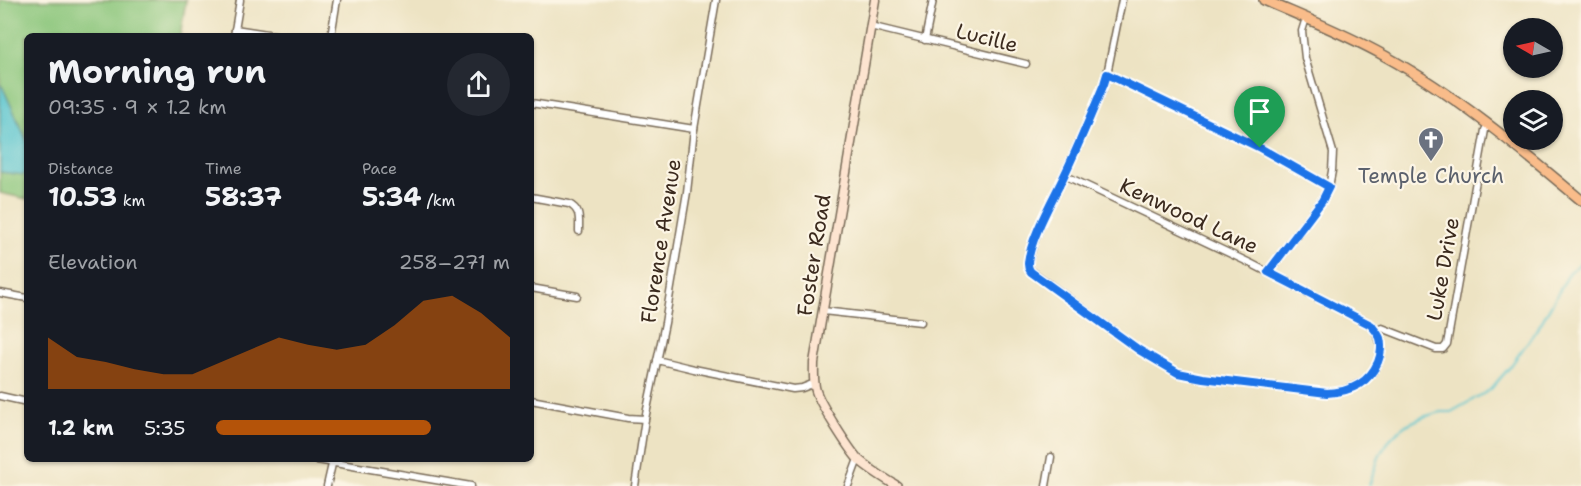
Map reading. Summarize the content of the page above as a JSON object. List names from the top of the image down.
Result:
{
  "streets": {
    "street": [
      "Lucille",
      "Kenwood Lane",
      "Florence Avenue",
      "Foster Road",
      "Luke Drive"
    ]
  },
  "crossings": [
    ["Lucille", "Foster Road"],
    ["Kenwood Lane", "Luke Drive"]
  ],
  "places": {
    "church": ["Temple Church"]
  },
  "north": "left",
  "page": {
    "heading": ["Morning run", "09:35 · 9 × 1.2 km"],
    "stats": [
      ["Distance", "10.53 km"],
      ["Time", "58:37"],
      ["Pace", "5:34 /km"]
    ],
    "chart": ["Elevation", "258–271 m"],
    "list": [
      {
        "name": "1.2 km",
        "note": "5:35"
      }
    ]
  }
}
